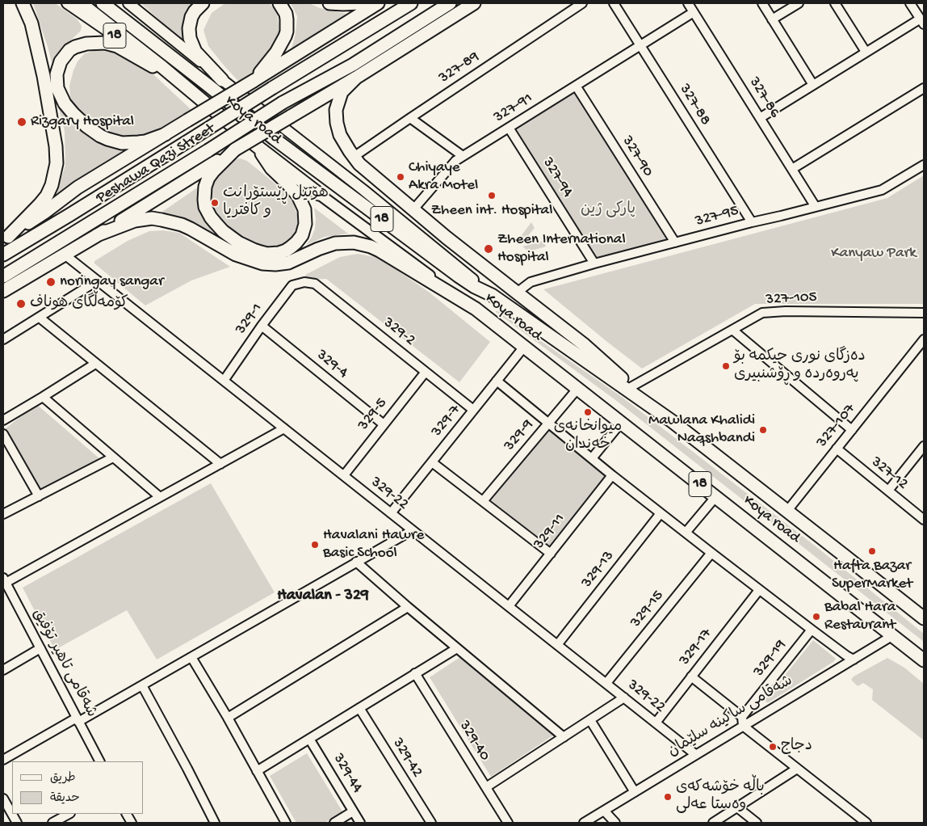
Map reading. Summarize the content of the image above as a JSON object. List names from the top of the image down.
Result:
{
  "streets": {
    "highway": ["18", "Koya road", "Peshawa Qazi Street"],
    "street": [
      "327-89",
      "327-86",
      "327-88",
      "327-91",
      "327-90",
      "327-94",
      "327-95",
      "327-105",
      "329-1",
      "329-2",
      "329-4",
      "329-5",
      "329-7",
      "327-107",
      "329-9",
      "327-12",
      "329-22",
      "329-11",
      "329-13",
      "329-15",
      "329-17",
      "329-19",
      "شەقامی تاهیر تۆفیق",
      "شەقامی ساکینە سلێمان",
      "329-40",
      "329-42",
      "329-44"
    ]
  },
  "crossings": [
    ["18", "Koya road"],
    ["327-86", "327-91"],
    ["327-86", "327-95"],
    ["327-88", "327-91"],
    ["327-88", "327-95"],
    ["327-91", "327-90"],
    ["327-91", "327-94"],
    ["Koya road", "329-7"],
    ["Koya road", "327-107"],
    ["Koya road", "329-9"],
    ["Koya road", "شەقامی ساکینە سلێمان"],
    ["327-90", "327-95"],
    ["327-94", "327-95"],
    ["329-1", "329-2"],
    ["329-1", "329-4"],
    ["329-1", "329-22"],
    ["329-2", "329-5"],
    ["329-2", "329-7"],
    ["329-4", "329-5"],
    ["329-5", "329-22"],
    ["329-7", "329-22"],
    ["327-107", "327-12"],
    ["329-22", "329-11"],
    ["329-22", "329-13"],
    ["329-22", "329-15"],
    ["329-22", "329-17"],
    ["329-22", "شەقامی ساکینە سلێمان"]
  ],
  "districts": ["Havalan - 329"],
  "parks": ["پارکی ژین", "Kanyaw Park"],
  "places": [
    "Rizgary Hospital",
    "Chiyaye Akra Motel",
    "Zheen int. Hospital",
    "هۆتێل ڕێستۆرانت و کافتریا",
    "Zheen International Hospital",
    "noringay sangar",
    "کۆمەڵگای هوناف",
    "دەزگای نوری حیکمە بۆ پەروەردە و ڕۆشنبیری",
    "میوانخانەی خەندان",
    "Mawlana Khalidi Naqshbandi",
    "Havalani Hawre Basic School",
    "Hafta Bazar SuperMarket",
    "Babal Hara Restaurant",
    "دجاج",
    "باڵە خۆشەکەی وەستا عەلی"
  ],
  "legend": ["طريق", "حديقة"]
}
